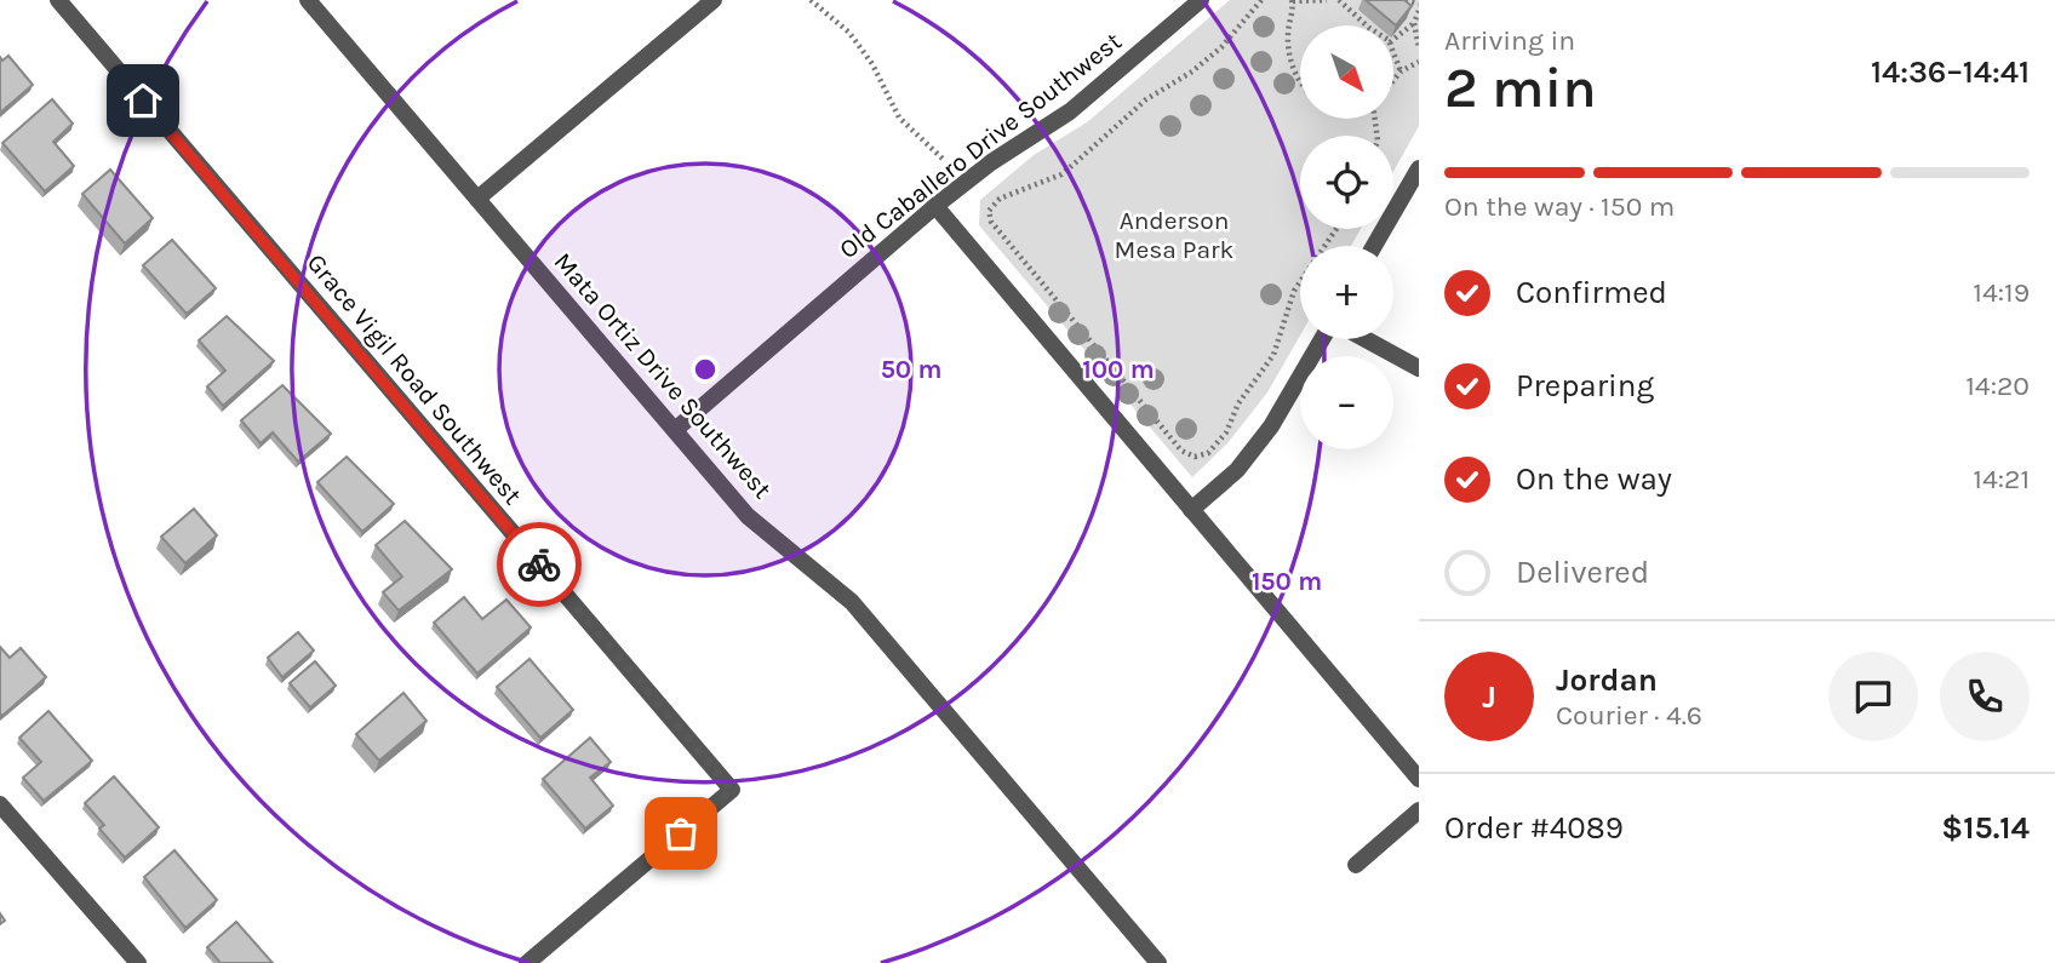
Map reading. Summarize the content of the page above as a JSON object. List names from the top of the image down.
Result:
{
  "streets": {
    "street": ["Old Caballero Drive Southwest", "Mata Ortiz Drive Southwest", "Grace Vigil Road Southwest"]
  },
  "crossings": [
    ["Old Caballero Drive Southwest", "Mata Ortiz Drive Southwest"]
  ],
  "parks": ["Anderson Mesa Park"],
  "north": "bottom right",
  "page": {
    "heading": ["2 min", "Arriving in", "14:36–14:41"],
    "panel": [
      "Jordan",
      "Courier · 4.6",
      "Order #4089",
      "$15.14"
    ],
    "map_buttons": ["+", "−"],
    "bar": "On the way · 150 m",
    "list": [
      ["Confirmed", "14:19"],
      ["Preparing", "14:20"],
      ["On the way", "14:21"],
      "Delivered"
    ],
    "round": "J"
  },
  "rings": ["50 m", "100 m", "150 m"]
}
